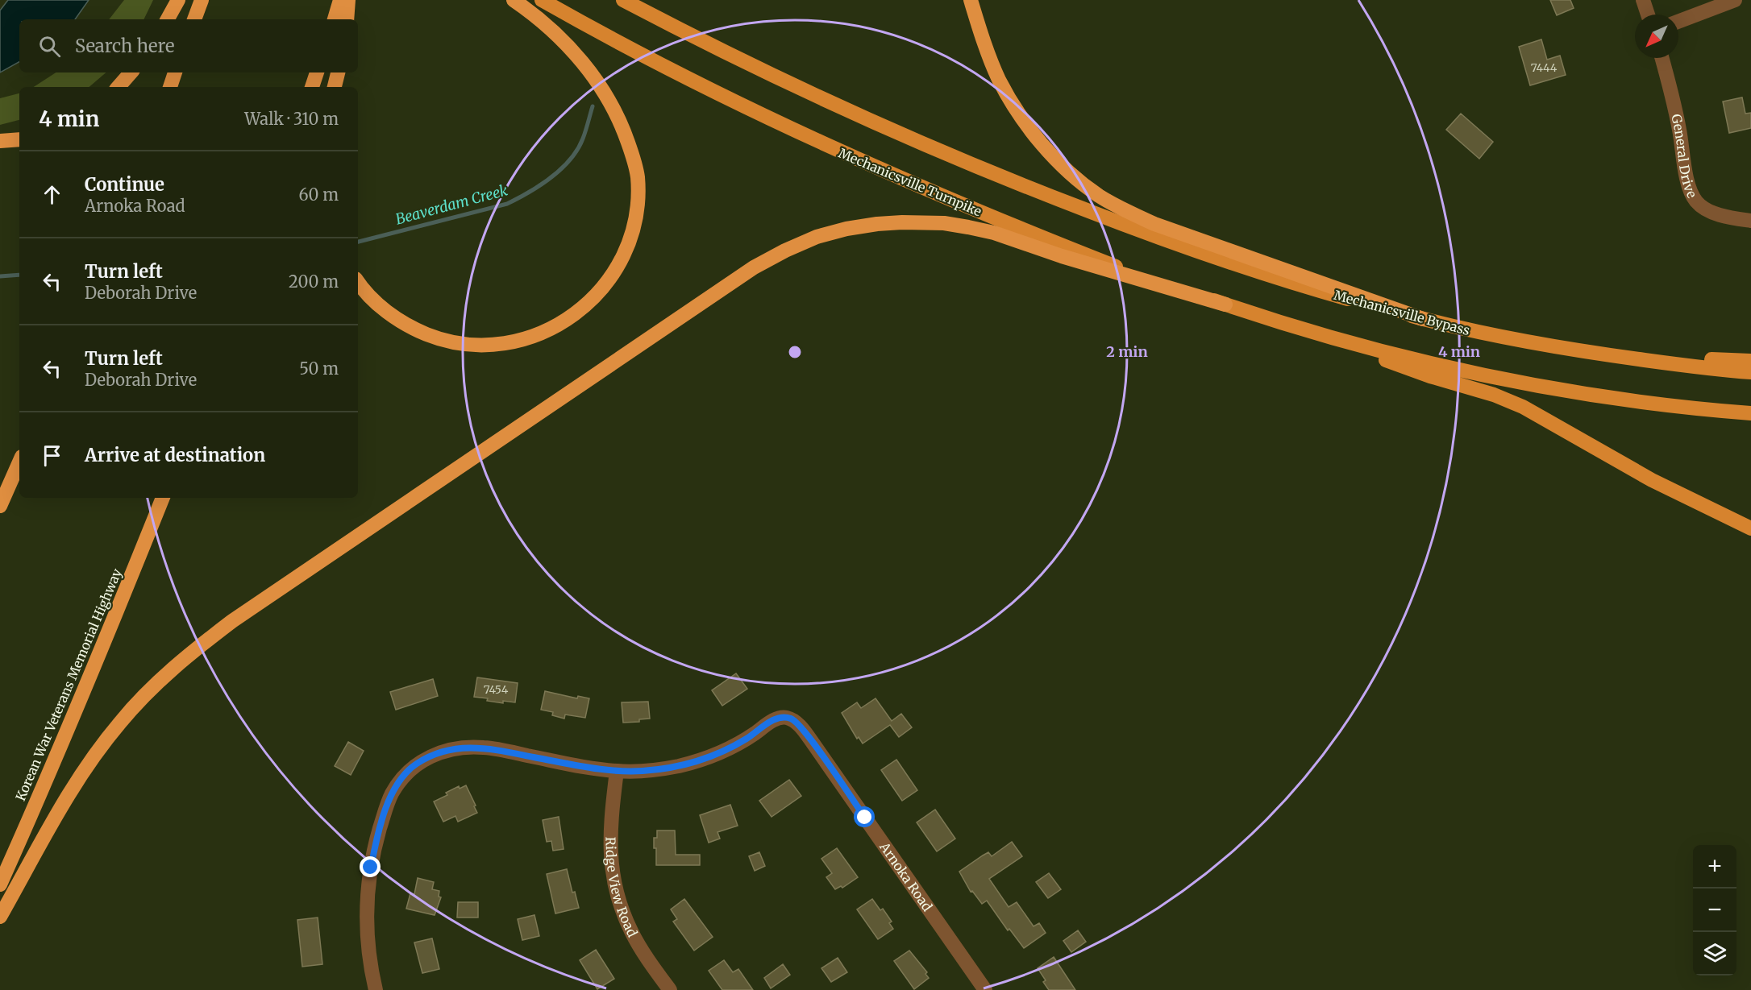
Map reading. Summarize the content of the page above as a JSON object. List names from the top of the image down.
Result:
{
  "streets": {
    "highway": ["Mechanicsville Turnpike", "Mechanicsville Bypass", "Korean War Veterans Memorial Highway"],
    "street": ["General Drive", "Arnoka Road", "Ridge View Road"]
  },
  "crossings": [
    ["Arnoka Road", "Ridge View Road"]
  ],
  "water": ["Beaverdam Creek"],
  "house_numbers": ["7444", "7454"],
  "north": "bottom left",
  "page": {
    "search": "Search here",
    "heading": ["4 min", "Walk · 310 m"],
    "list": [
      ["Continue", "Arnoka Road", "60 m"],
      ["Turn left", "Deborah Drive", "200 m"],
      ["Turn left", "Deborah Drive", "50 m"],
      "Arrive at destination"
    ],
    "map_buttons": ["+", "−"]
  },
  "rings": ["2 min", "4 min"]
}
